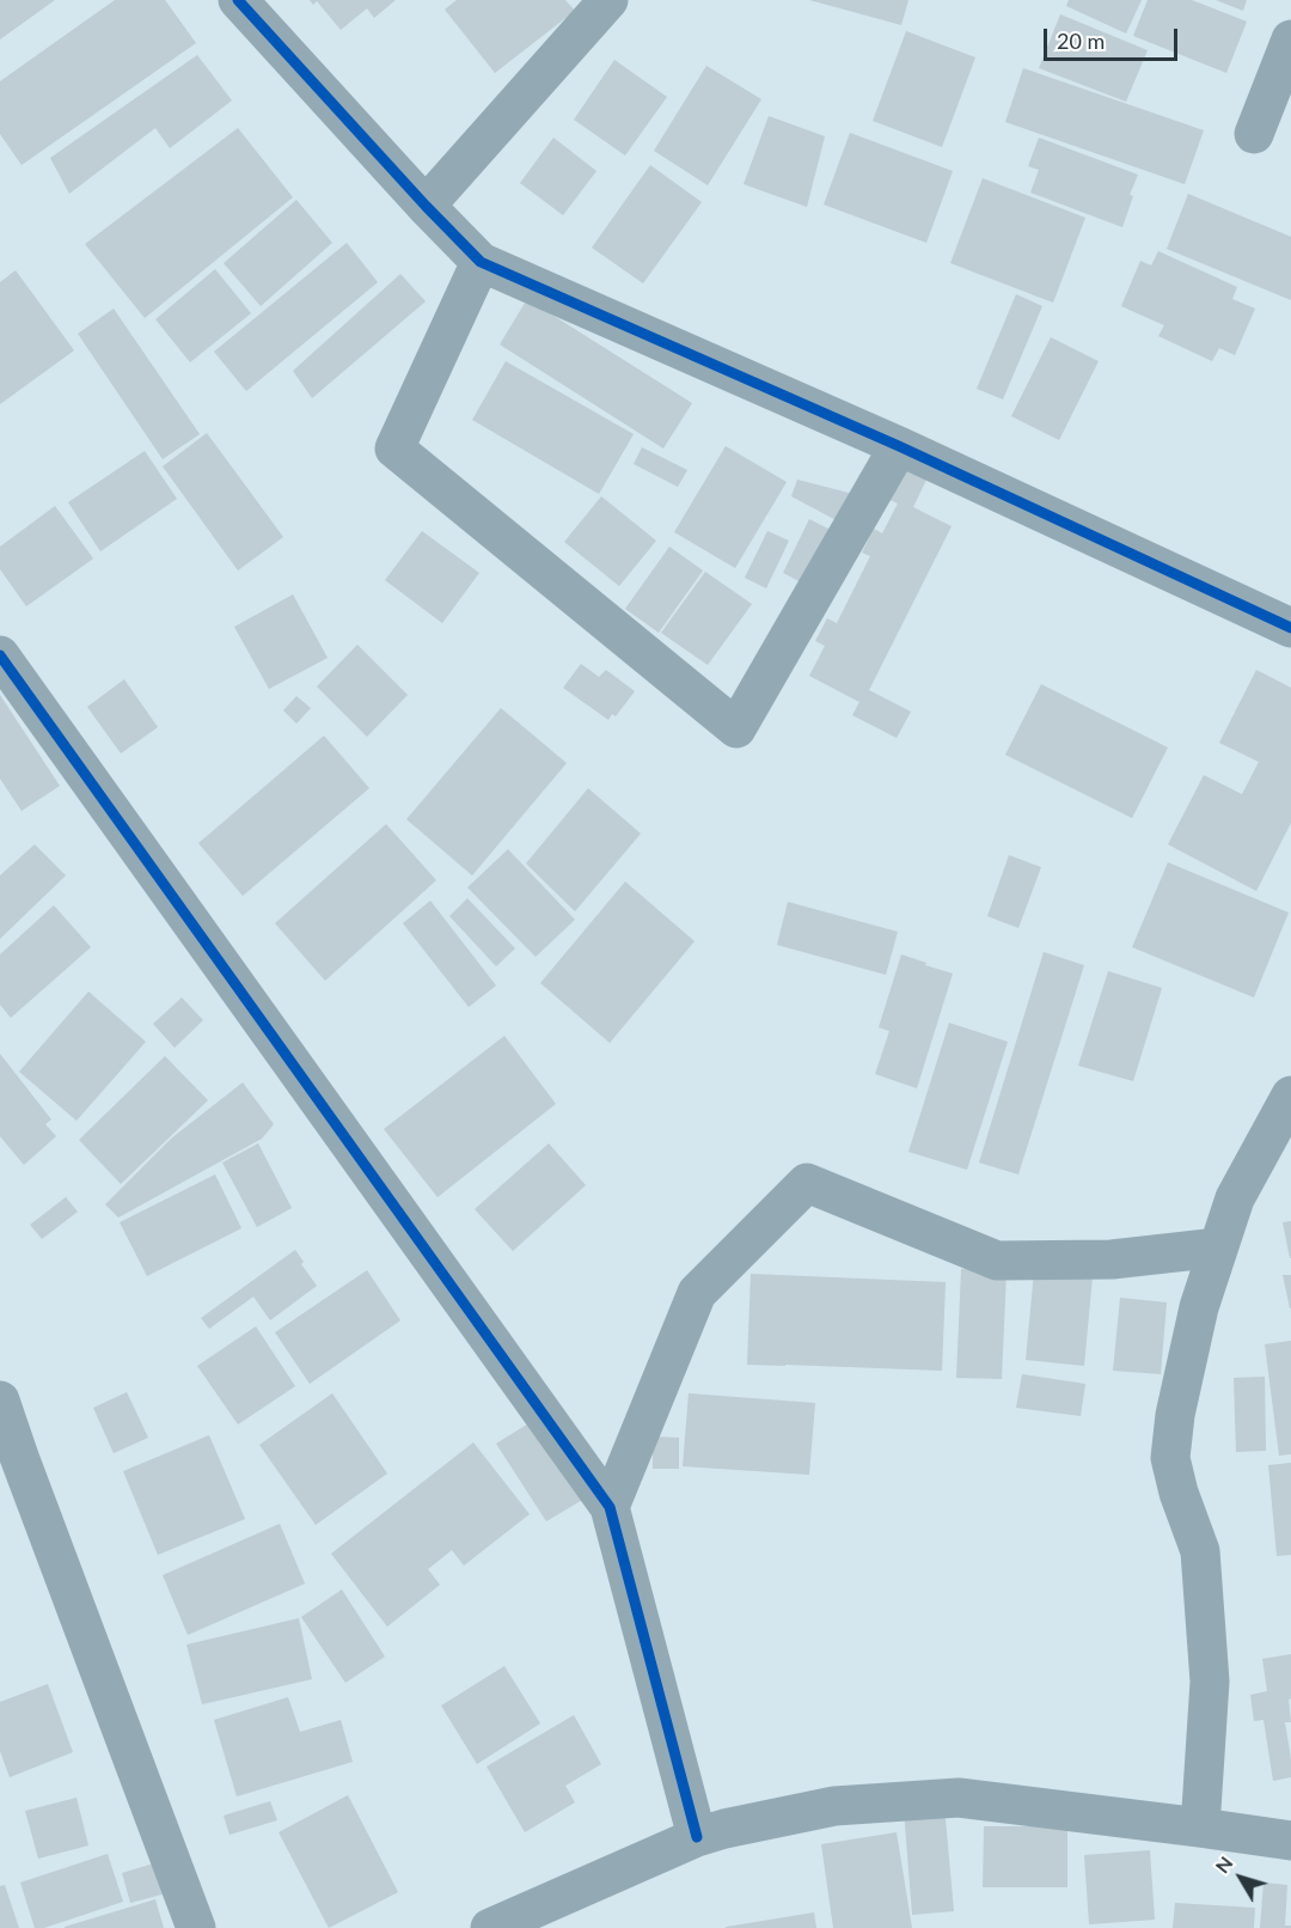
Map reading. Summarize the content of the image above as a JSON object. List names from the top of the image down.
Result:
{
  "scale_bar": "20 m",
  "north": "top left"
}
